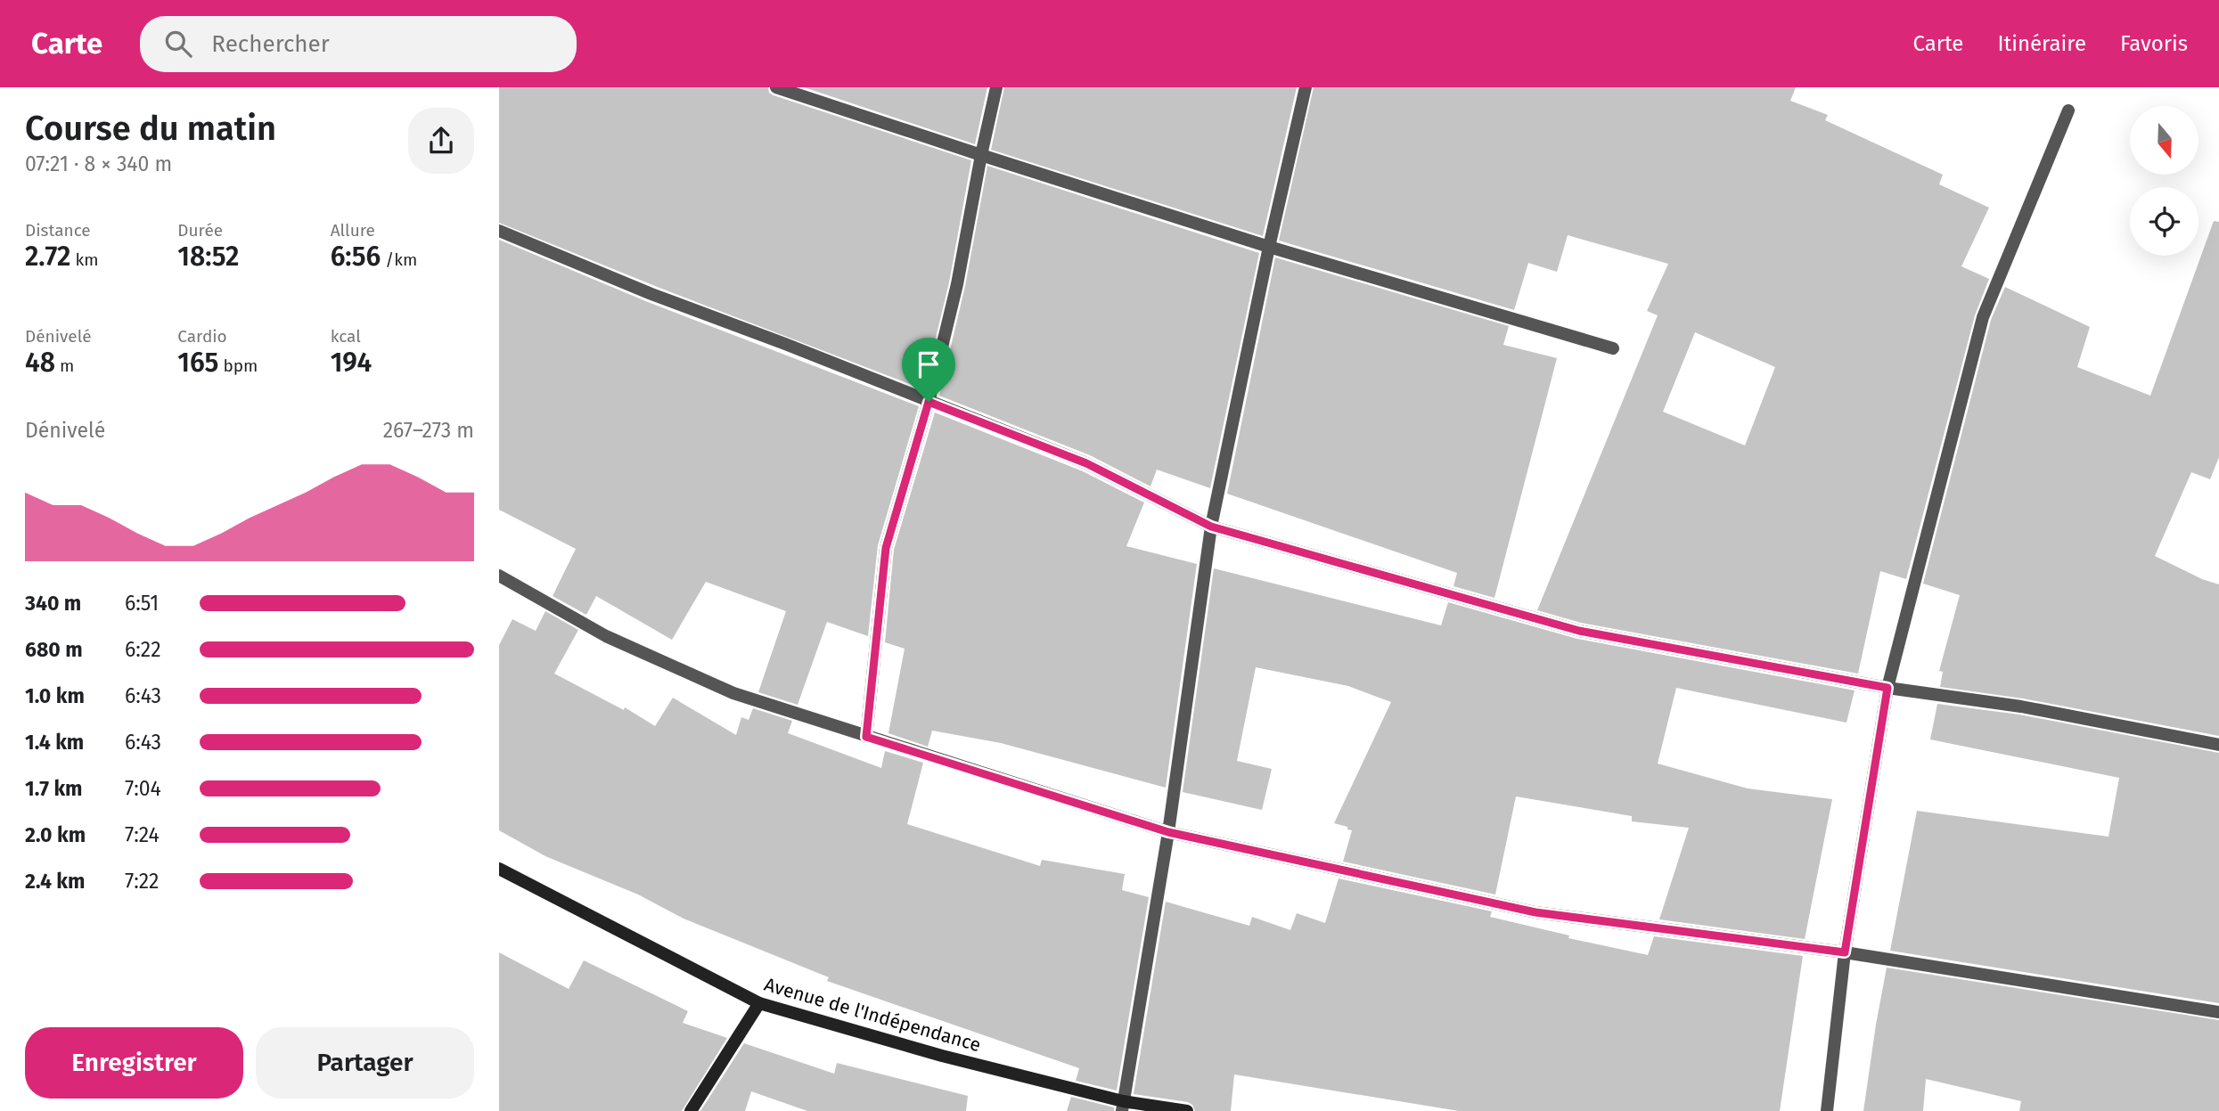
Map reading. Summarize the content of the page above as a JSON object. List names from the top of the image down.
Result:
{
  "streets": {
    "main road": ["Avenue de l'Indépendance"]
  },
  "north": "bottom",
  "page": {
    "header": "Carte",
    "search": "Rechercher",
    "nav": ["Carte", "Itinéraire", "Favoris"],
    "heading": ["Course du matin", "07:21 · 8 × 340 m"],
    "stats": [
      ["Distance", "2.72 km"],
      ["Durée", "18:52"],
      ["Allure", "6:56 /km"],
      ["Dénivelé", "48 m"],
      ["Cardio", "165 bpm"],
      ["kcal", "194"]
    ],
    "chart": ["Dénivelé", "267–273 m"],
    "list": [
      {
        "name": "340 m",
        "note": "6:51"
      },
      {
        "name": "680 m",
        "note": "6:22"
      },
      {
        "name": "1.0 km",
        "note": "6:43"
      },
      {
        "name": "1.4 km",
        "note": "6:43"
      },
      {
        "name": "1.7 km",
        "note": "7:04"
      },
      {
        "name": "2.0 km",
        "note": "7:24"
      },
      {
        "name": "2.4 km",
        "note": "7:22"
      }
    ],
    "buttons": ["Enregistrer", "Partager"]
  }
}
